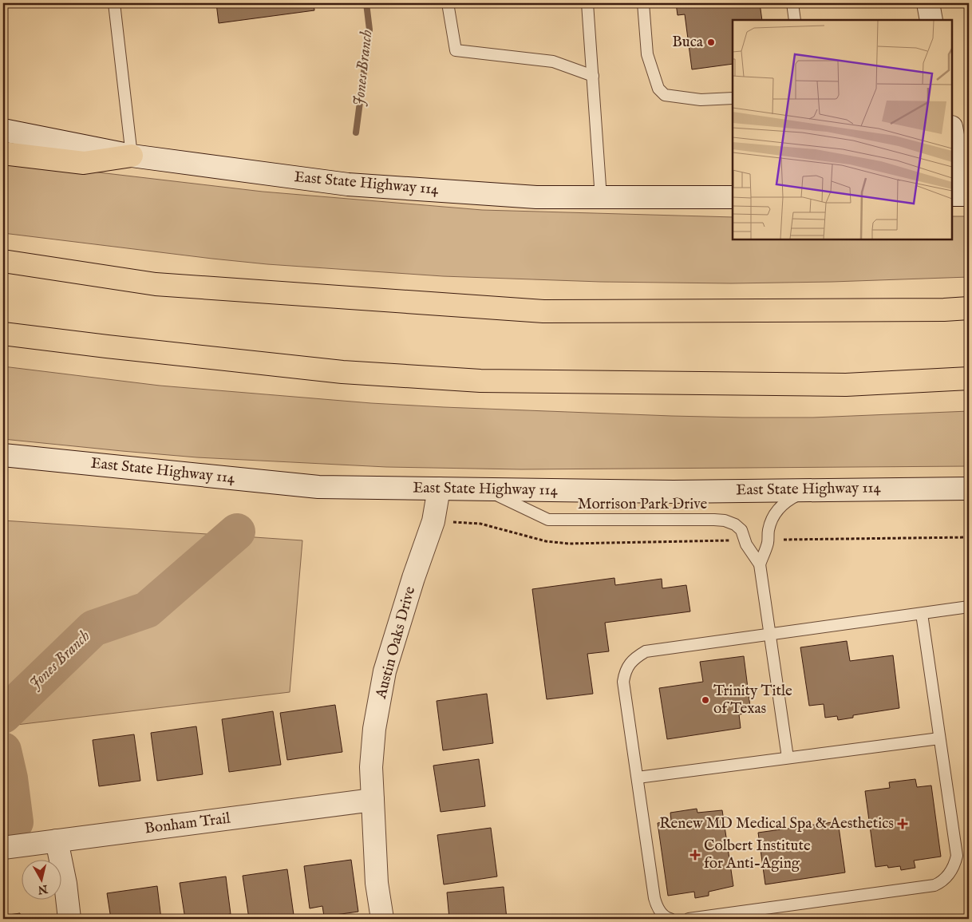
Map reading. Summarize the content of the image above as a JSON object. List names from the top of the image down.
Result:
{
  "streets": {
    "main road": ["East State Highway 114", "Austin Oaks Drive", "Bonham Trail"],
    "lane": ["Morrison Park Drive"]
  },
  "crossings": [
    ["East State Highway 114", "Morrison Park Drive"],
    ["East State Highway 114", "Austin Oaks Drive"],
    ["Austin Oaks Drive", "Bonham Trail"]
  ],
  "water": ["Jones Branch"],
  "places": {
    "other": ["Buca", "Trinity Title of Texas"],
    "health": ["Renew MD Medical Spa & Aesthetics", "Colbert Institute for Anti-Aging"]
  },
  "north": "bottom"
}
